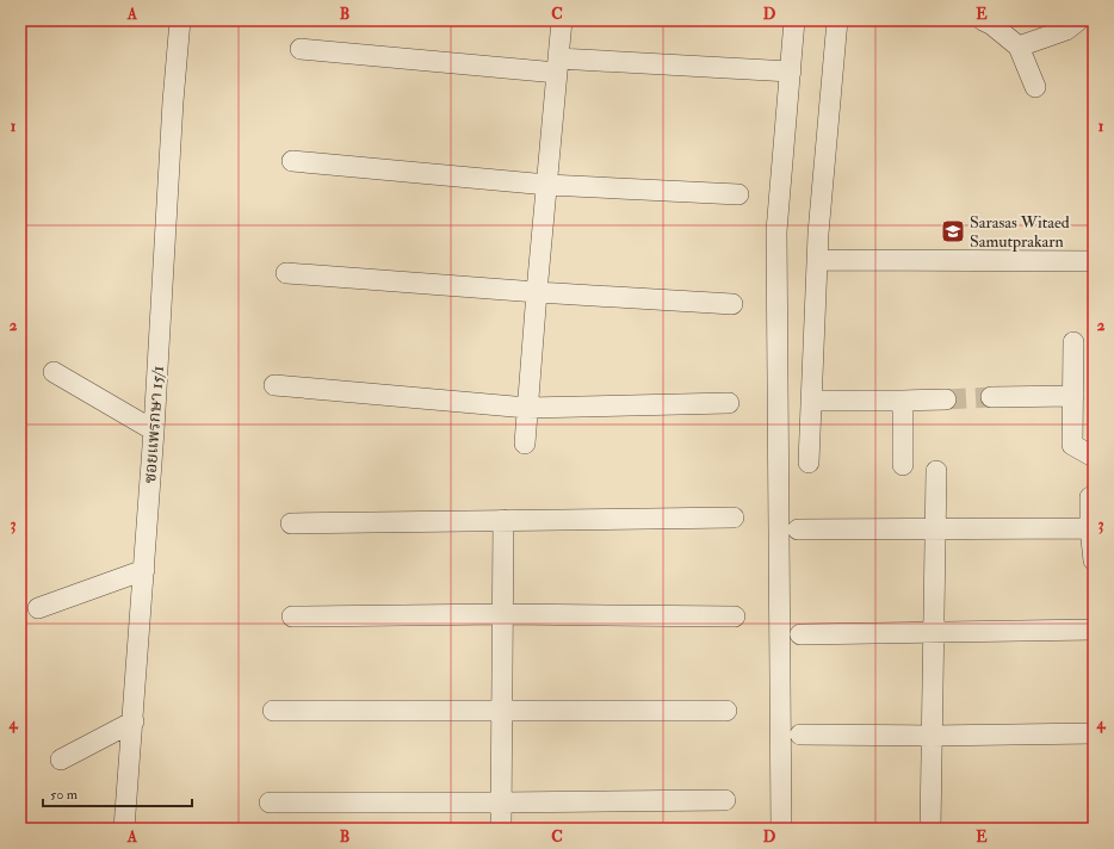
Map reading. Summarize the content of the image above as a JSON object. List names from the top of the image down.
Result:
{
  "streets": {
    "street": ["ซอยแพรกษา 15/1"]
  },
  "places": {
    "school or university": ["Sarasas Witaed Samutprakarn"]
  },
  "scale_bar": "50 m",
  "grid": {
    "columns": [
      "A",
      "B",
      "C",
      "D",
      "E"
    ],
    "rows": [
      "1",
      "2",
      "3",
      "4"
    ]
  }
}
